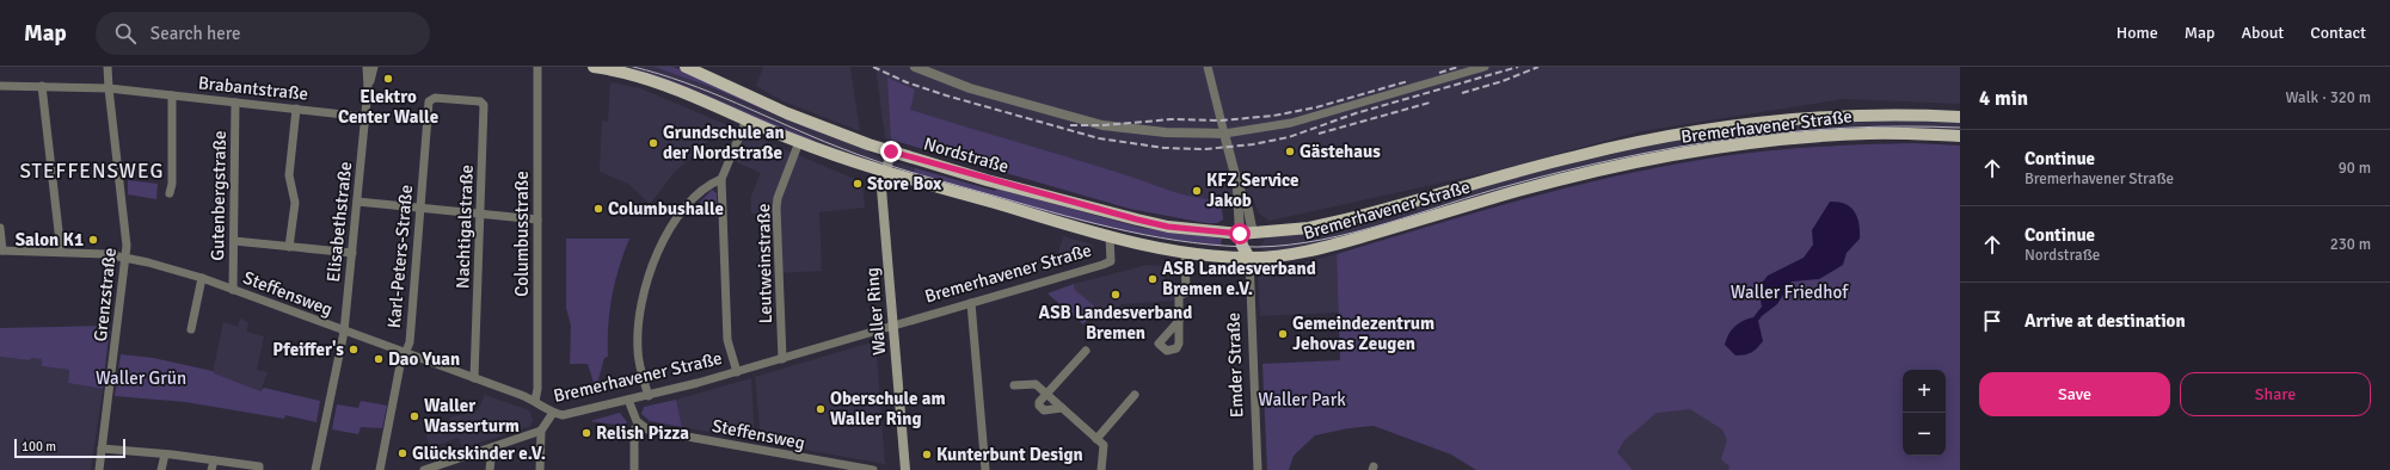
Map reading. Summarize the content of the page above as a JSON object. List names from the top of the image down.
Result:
{
  "streets": {
    "main road": [
      "Bremerhavener Straße",
      "Nordstraße",
      "Waller Ring",
      "Emder Straße"
    ],
    "street": [
      "Brabantstraße",
      "Gutenbergstraße",
      "Elisabethstraße",
      "Nachtigalstraße",
      "Columbusstraße",
      "Karl-Peters-Straße",
      "Leutweinstraße",
      "Steffensweg",
      "Grenzstraße"
    ]
  },
  "crossings": [
    ["Brabantstraße", "Gutenbergstraße"],
    ["Brabantstraße", "Elisabethstraße"],
    ["Brabantstraße", "Grenzstraße"],
    ["Bremerhavener Straße", "Nordstraße"],
    ["Bremerhavener Straße", "Leutweinstraße"],
    ["Bremerhavener Straße", "Steffensweg"],
    ["Bremerhavener Straße", "Waller Ring"],
    ["Bremerhavener Straße", "Emder Straße"],
    ["Nordstraße", "Waller Ring"],
    ["Gutenbergstraße", "Steffensweg"],
    ["Elisabethstraße", "Steffensweg"],
    ["Nachtigalstraße", "Karl-Peters-Straße"],
    ["Nachtigalstraße", "Steffensweg"],
    ["Columbusstraße", "Steffensweg"],
    ["Karl-Peters-Straße", "Steffensweg"],
    ["Steffensweg", "Grenzstraße"]
  ],
  "districts": ["STEFFENSWEG"],
  "parks": ["Waller Friedhof", "Waller Grün", "Waller Park"],
  "places": [
    "Elektro Center Walle",
    "Grundschule an der Nordstraße",
    "Gästehaus",
    "Store Box",
    "KFZ Service Jakob",
    "Columbushalle",
    "Salon K1",
    "ASB Landesverband Bremen e.V.",
    "ASB Landesverband Bremen",
    "Gemeindezentrum Jehovas Zeugen",
    "Pfeiffer's",
    "Dao Yuan",
    "Oberschule am Waller Ring",
    "Waller Wasserturm",
    "Relish Pizza",
    "Glückskinder e.V.",
    "Kunterbunt Design"
  ],
  "scale_bar": "100 m",
  "page": {
    "header": "Map",
    "search": "Search here",
    "nav": [
      "Home",
      "Map",
      "About",
      "Contact"
    ],
    "heading": ["4 min", "Walk · 320 m"],
    "list": [
      ["Continue", "Bremerhavener Straße", "90 m"],
      ["Continue", "Nordstraße", "230 m"],
      "Arrive at destination"
    ],
    "buttons": ["Save", "Share"],
    "map_buttons": ["+", "−"],
    "scale": "100 m"
  }
}
